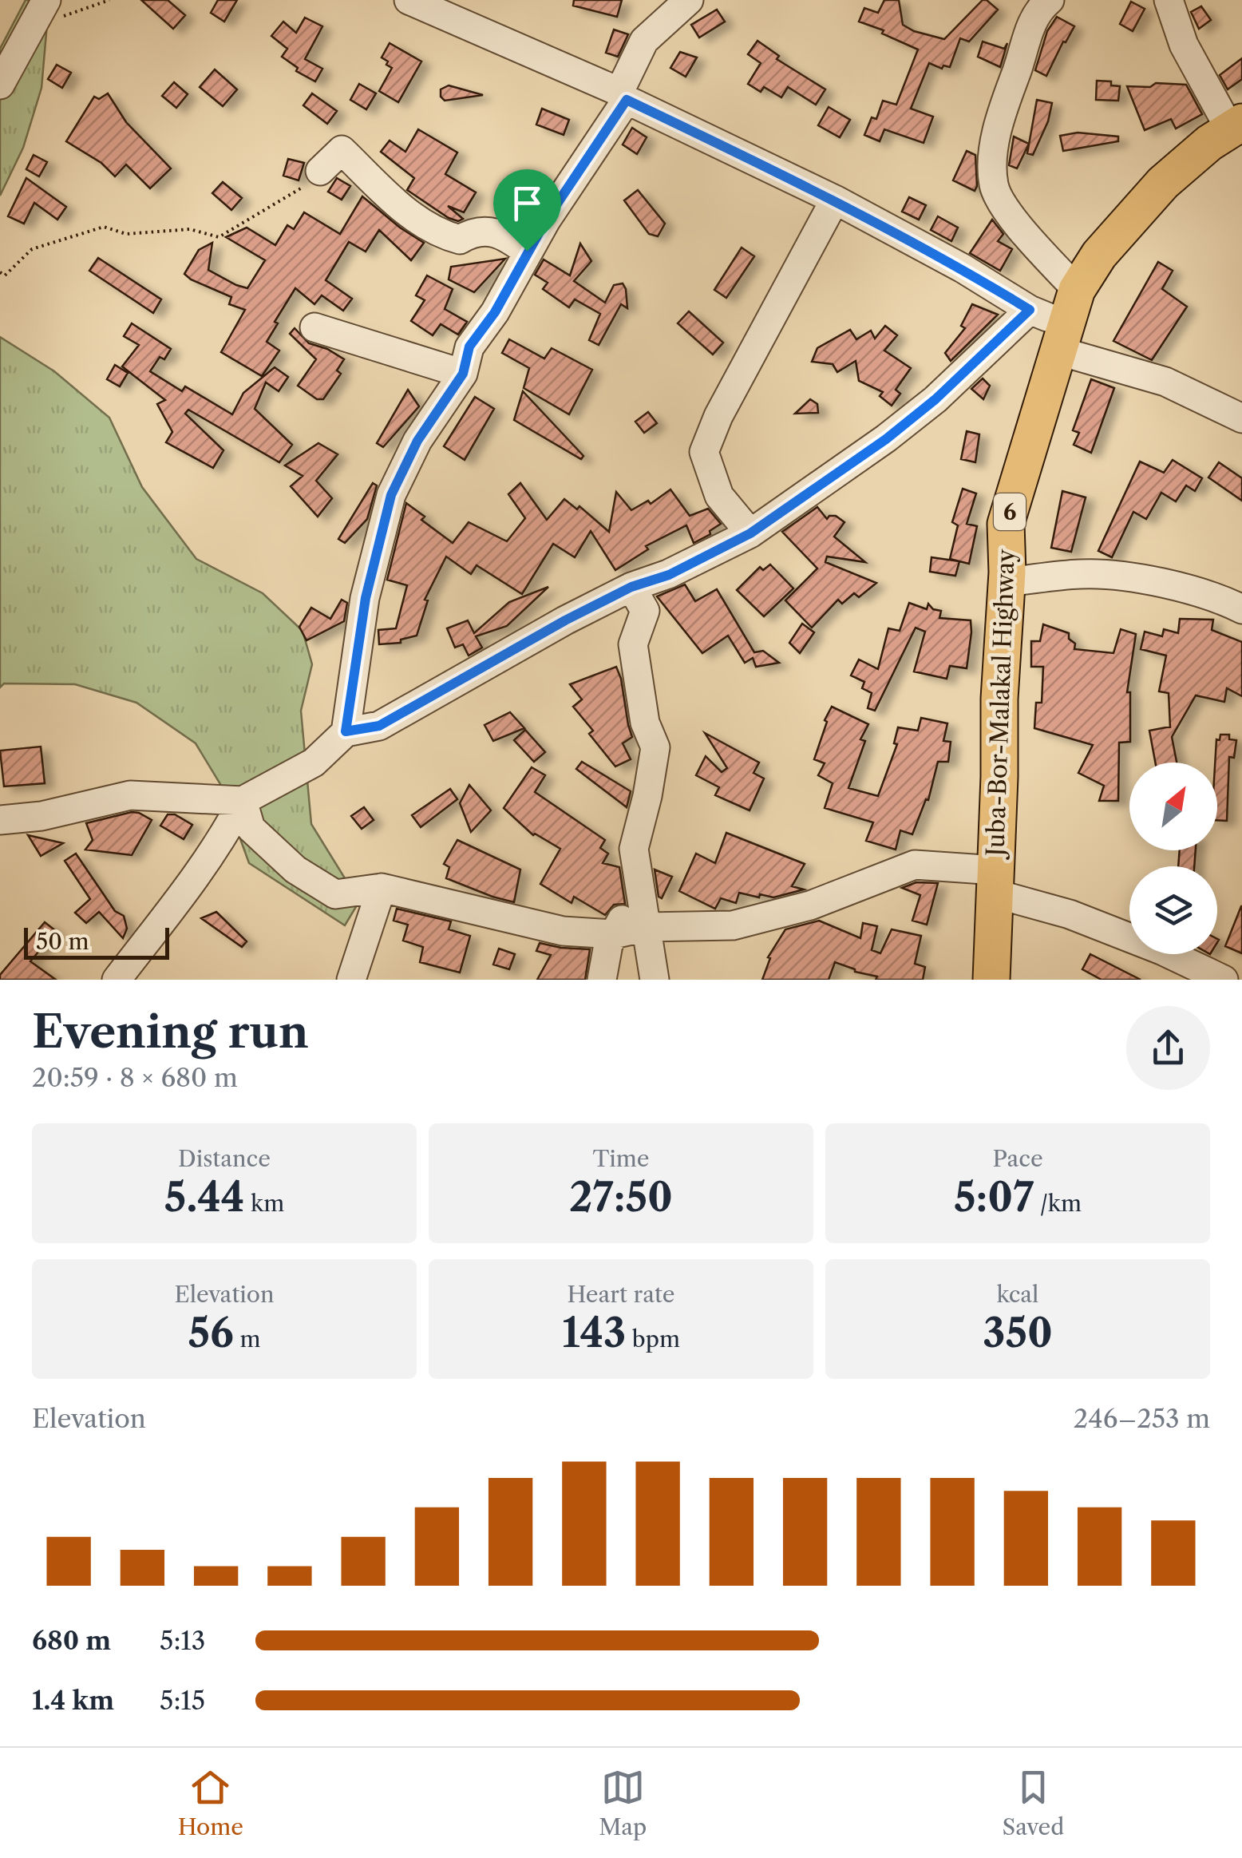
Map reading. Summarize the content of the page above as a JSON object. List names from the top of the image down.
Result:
{
  "streets": {
    "main road": ["6", "Juba-Bor-Malakal Highway"]
  },
  "scale_bar": "50 m",
  "north": "top right",
  "page": {
    "scale": "50 m",
    "heading": ["Evening run", "20:59 · 8 × 680 m"],
    "stats": [
      ["Distance", "5.44 km"],
      ["Time", "27:50"],
      ["Pace", "5:07 /km"],
      ["Elevation", "56 m"],
      ["Heart rate", "143 bpm"],
      ["kcal", "350"]
    ],
    "chart": ["Elevation", "246–253 m"],
    "list": [
      {
        "name": "680 m",
        "note": "5:13"
      },
      {
        "name": "1.4 km",
        "note": "5:15"
      }
    ],
    "tabs": ["Home", "Map", "Saved"]
  }
}
